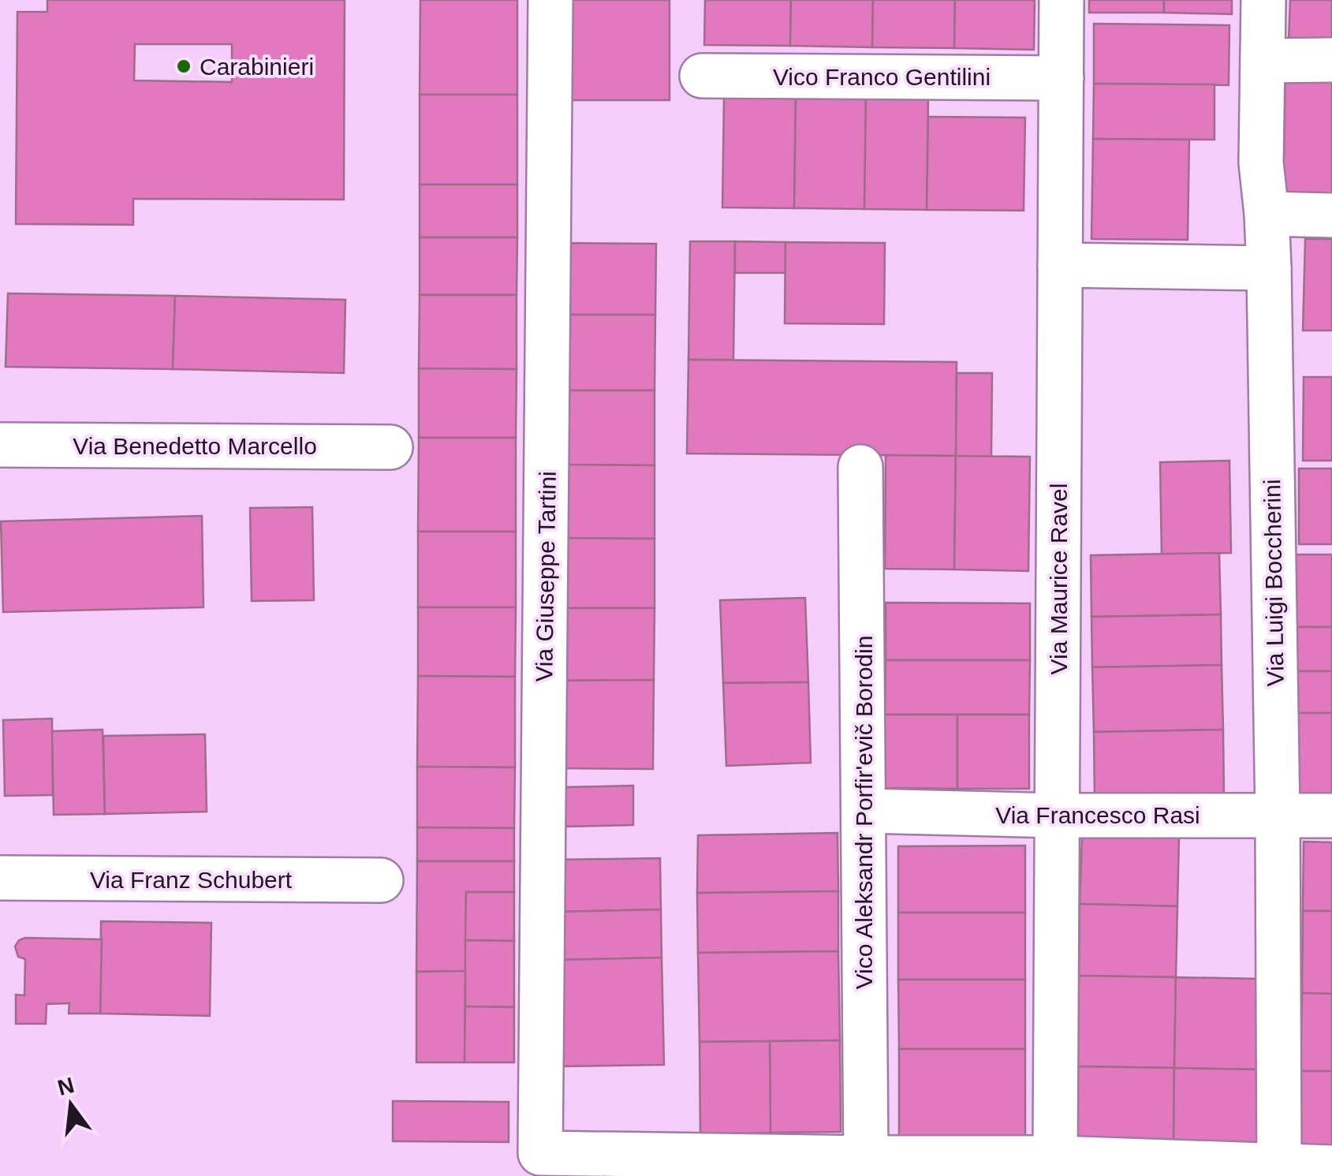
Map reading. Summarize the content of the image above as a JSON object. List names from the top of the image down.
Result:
{
  "streets": {
    "street": [
      "Vico Franco Gentilini",
      "Via Benedetto Marcello",
      "Via Giuseppe Tartini",
      "Via Maurice Ravel",
      "Via Luigi Boccherini",
      "Vico Aleksandr Porfir'evič Borodin",
      "Via Francesco Rasi",
      "Via Franz Schubert"
    ]
  },
  "crossings": [
    ["Vico Franco Gentilini", "Via Maurice Ravel"],
    ["Via Giuseppe Tartini", "Vico Aleksandr Porfir'evič Borodin"],
    ["Via Maurice Ravel", "Via Francesco Rasi"],
    ["Via Luigi Boccherini", "Via Francesco Rasi"],
    ["Vico Aleksandr Porfir'evič Borodin", "Via Francesco Rasi"]
  ],
  "places": ["Carabinieri"],
  "north": "top"
}
